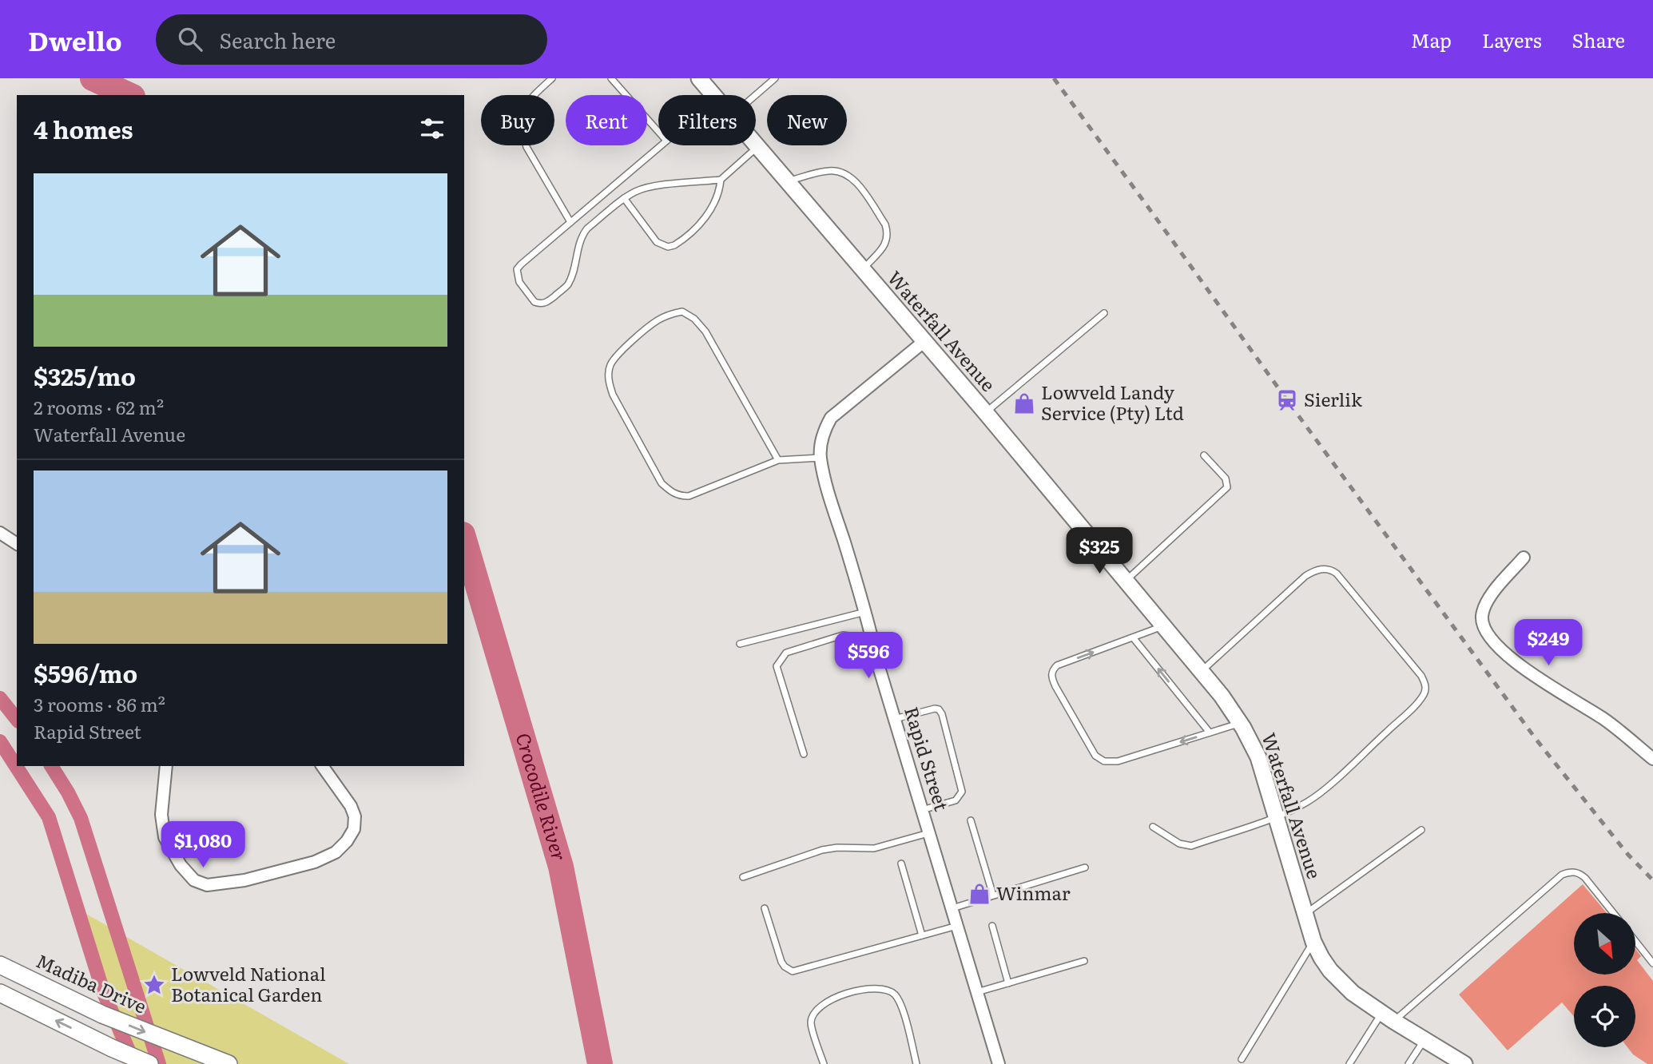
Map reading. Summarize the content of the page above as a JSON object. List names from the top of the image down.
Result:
{
  "streets": {
    "main road": ["Madiba Drive"],
    "street": ["Waterfall Avenue", "Rapid Street"]
  },
  "crossings": [
    ["Waterfall Avenue", "Rapid Street"]
  ],
  "water": ["Crocodile River"],
  "places": {
    "station": ["Sierlik"],
    "shop": ["Lowveld Landy Service (Pty) Ltd", "Winmar"],
    "place": ["Lowveld National Botanical Garden"]
  },
  "north": "bottom right",
  "page": {
    "header": "Dwello",
    "search": "Search here",
    "nav": ["Map", "Layers", "Share"],
    "chip": [
      "Buy",
      "Rent",
      "Filters",
      "New"
    ],
    "heading": "4 homes",
    "list": [
      {
        "name": "$325/mo",
        "note": "2 rooms · 62 m² · Waterfall Avenue"
      },
      {
        "name": "$596/mo",
        "note": "3 rooms · 86 m² · Rapid Street"
      }
    ],
    "price": [
      "$325",
      "$249",
      "$596",
      "$1,080"
    ]
  }
}
